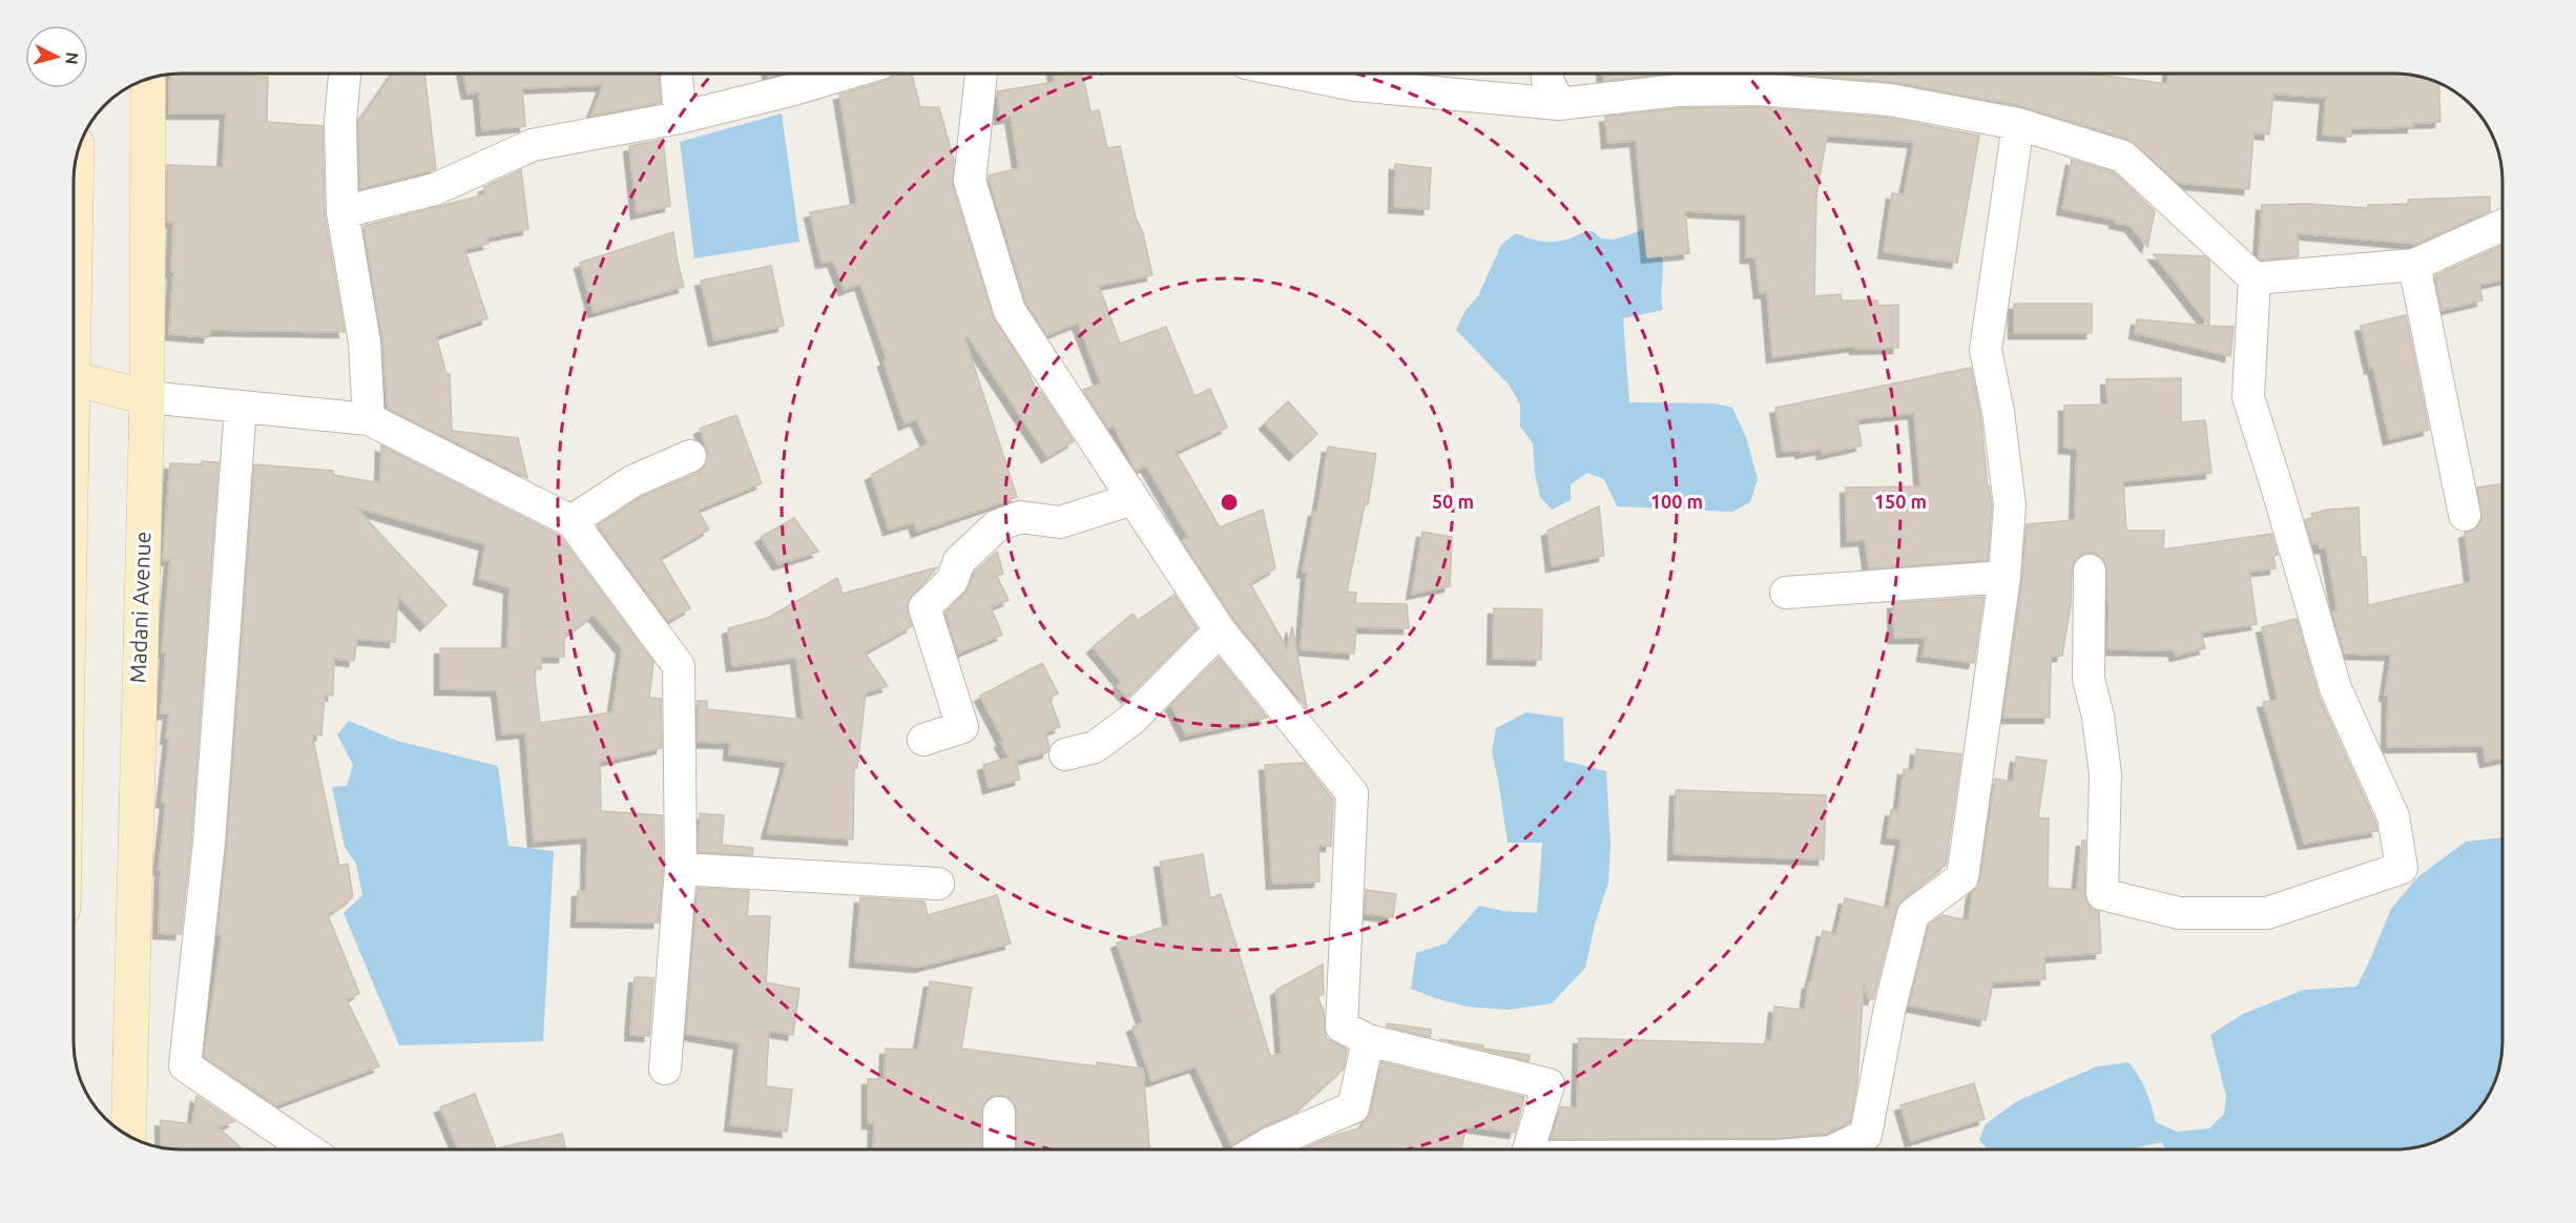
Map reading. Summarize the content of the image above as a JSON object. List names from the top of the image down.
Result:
{
  "streets": {
    "main road": ["Madani Avenue"]
  },
  "north": "right",
  "rings": ["50 m", "100 m", "150 m"]
}
